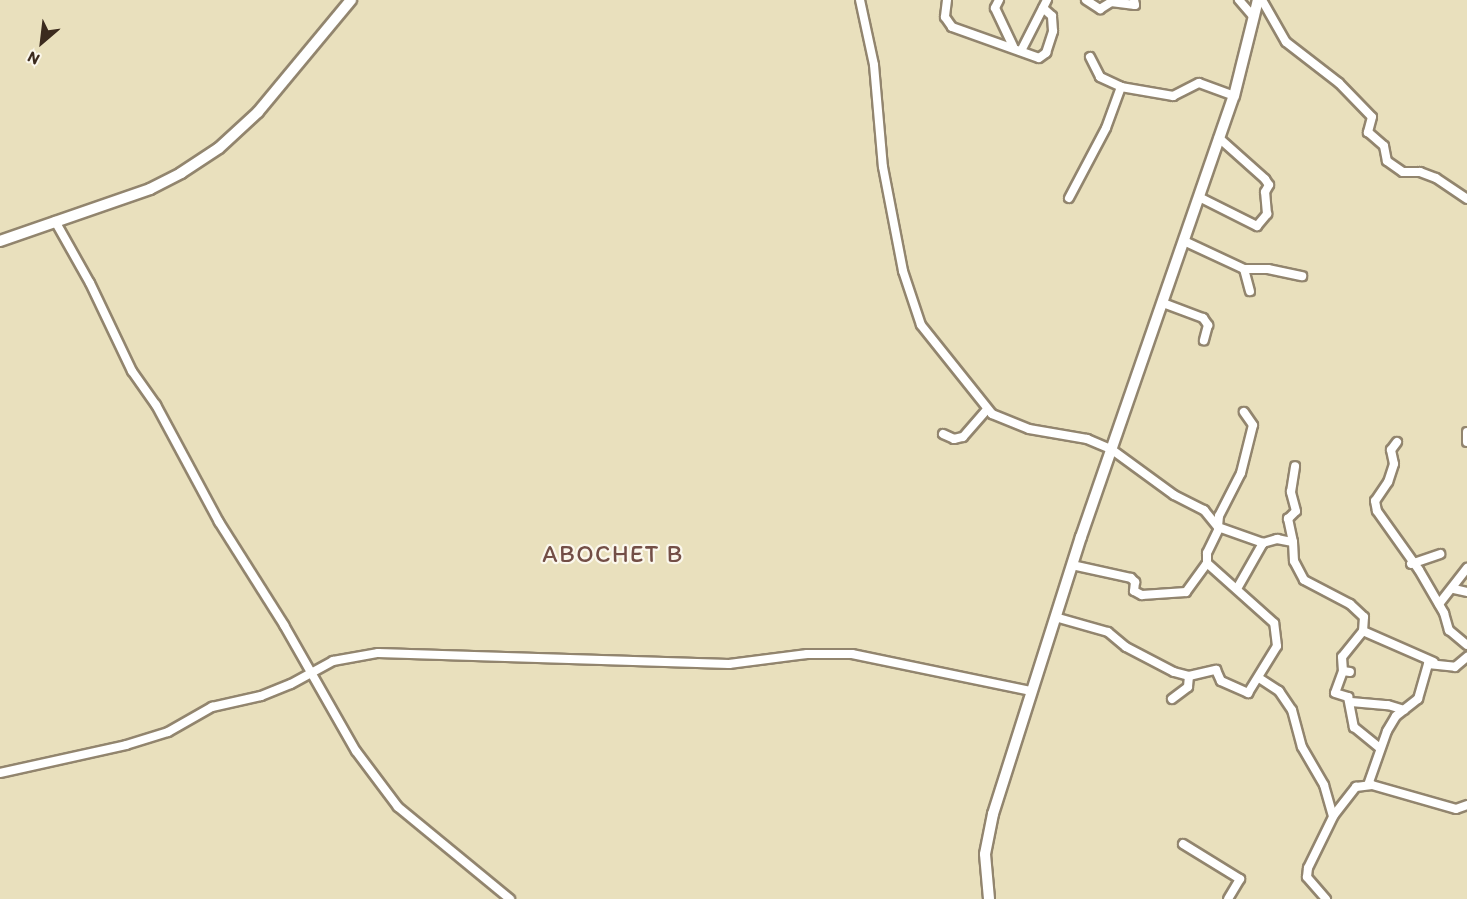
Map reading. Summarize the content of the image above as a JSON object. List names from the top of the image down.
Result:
{
  "districts": ["ABOCHET B"],
  "north": "bottom left"
}
